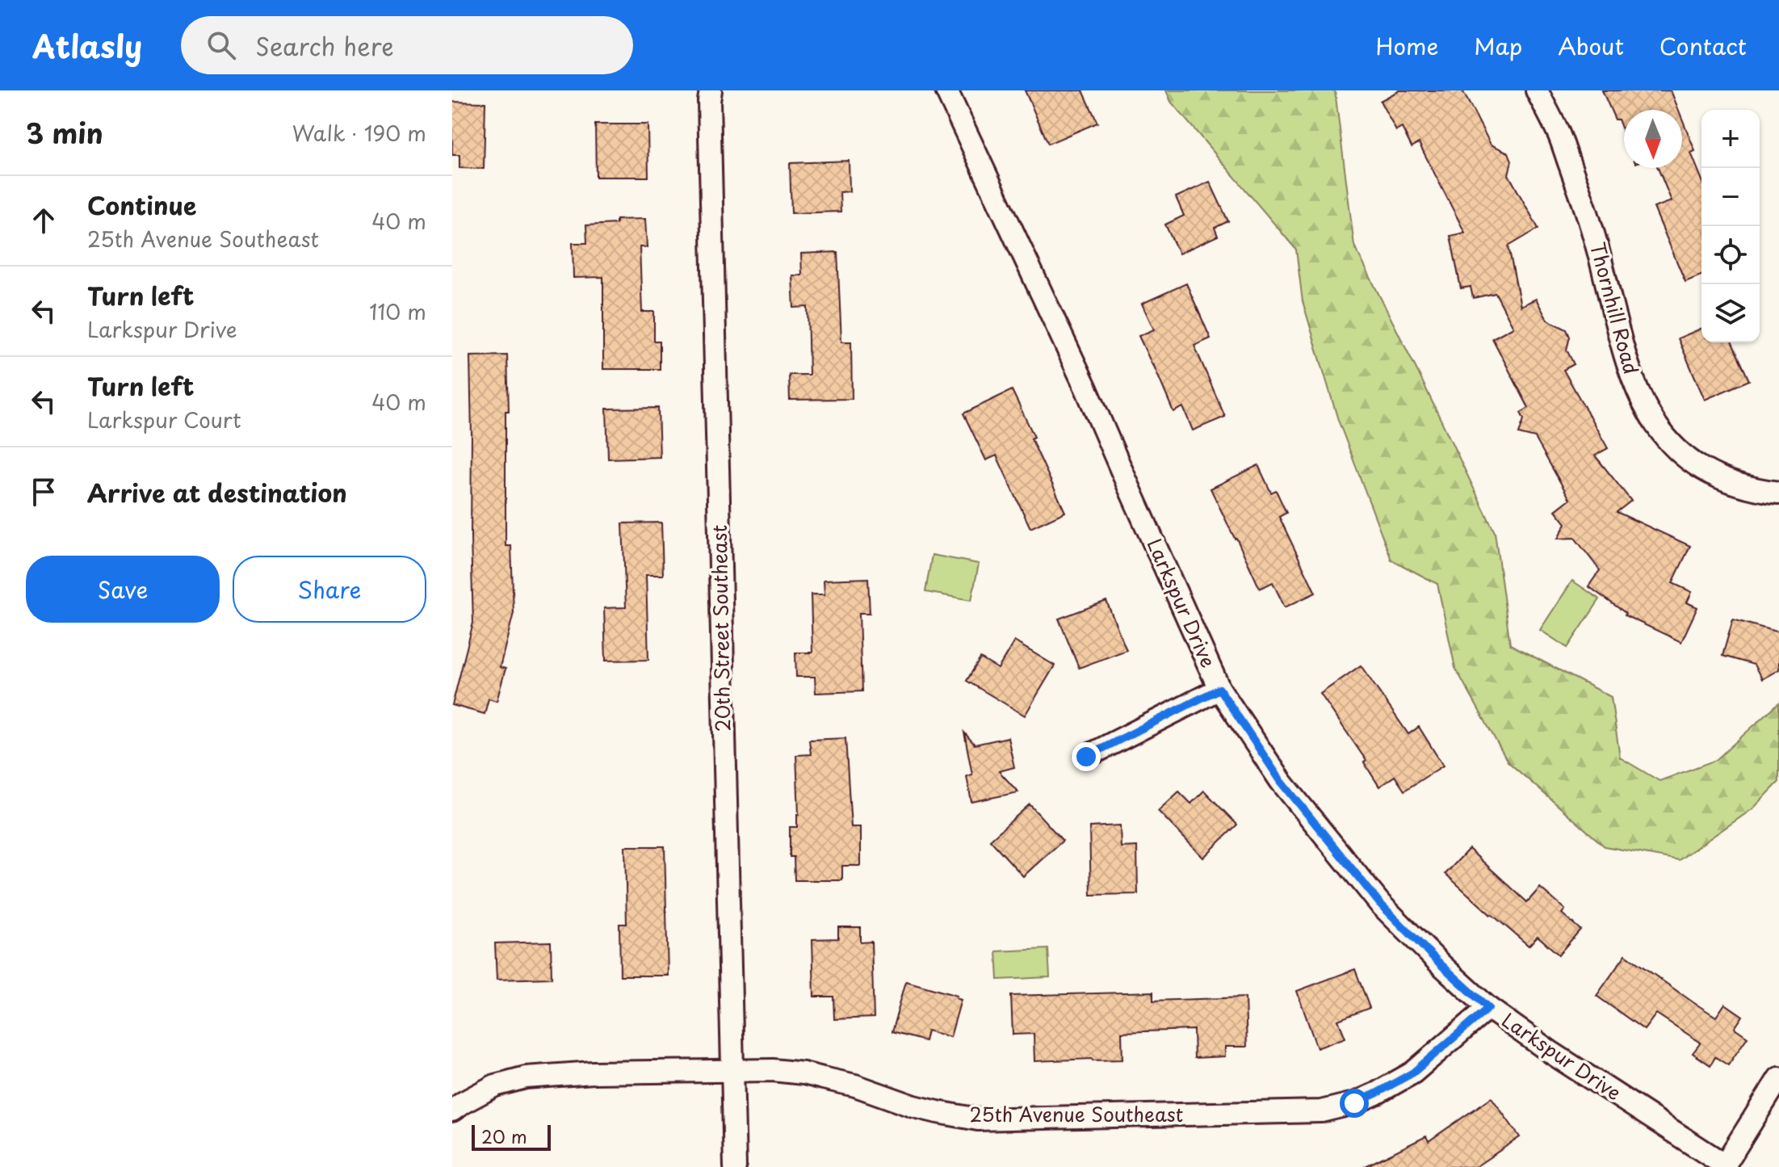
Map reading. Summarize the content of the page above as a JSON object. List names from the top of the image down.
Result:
{
  "streets": {
    "street": [
      "Thornhill Road",
      "Larkspur Drive",
      "20th Street Southeast",
      "25th Avenue Southeast"
    ]
  },
  "crossings": [
    ["Larkspur Drive", "25th Avenue Southeast"],
    ["20th Street Southeast", "25th Avenue Southeast"]
  ],
  "scale_bar": "20 m",
  "north": "bottom",
  "page": {
    "header": "Atlasly",
    "search": "Search here",
    "nav": [
      "Home",
      "Map",
      "About",
      "Contact"
    ],
    "heading": ["3 min", "Walk · 190 m"],
    "map_buttons": ["+", "−"],
    "list": [
      ["Continue", "25th Avenue Southeast", "40 m"],
      ["Turn left", "Larkspur Drive", "110 m"],
      ["Turn left", "Larkspur Court", "40 m"],
      "Arrive at destination"
    ],
    "buttons": ["Save", "Share"],
    "scale": "20 m"
  }
}
